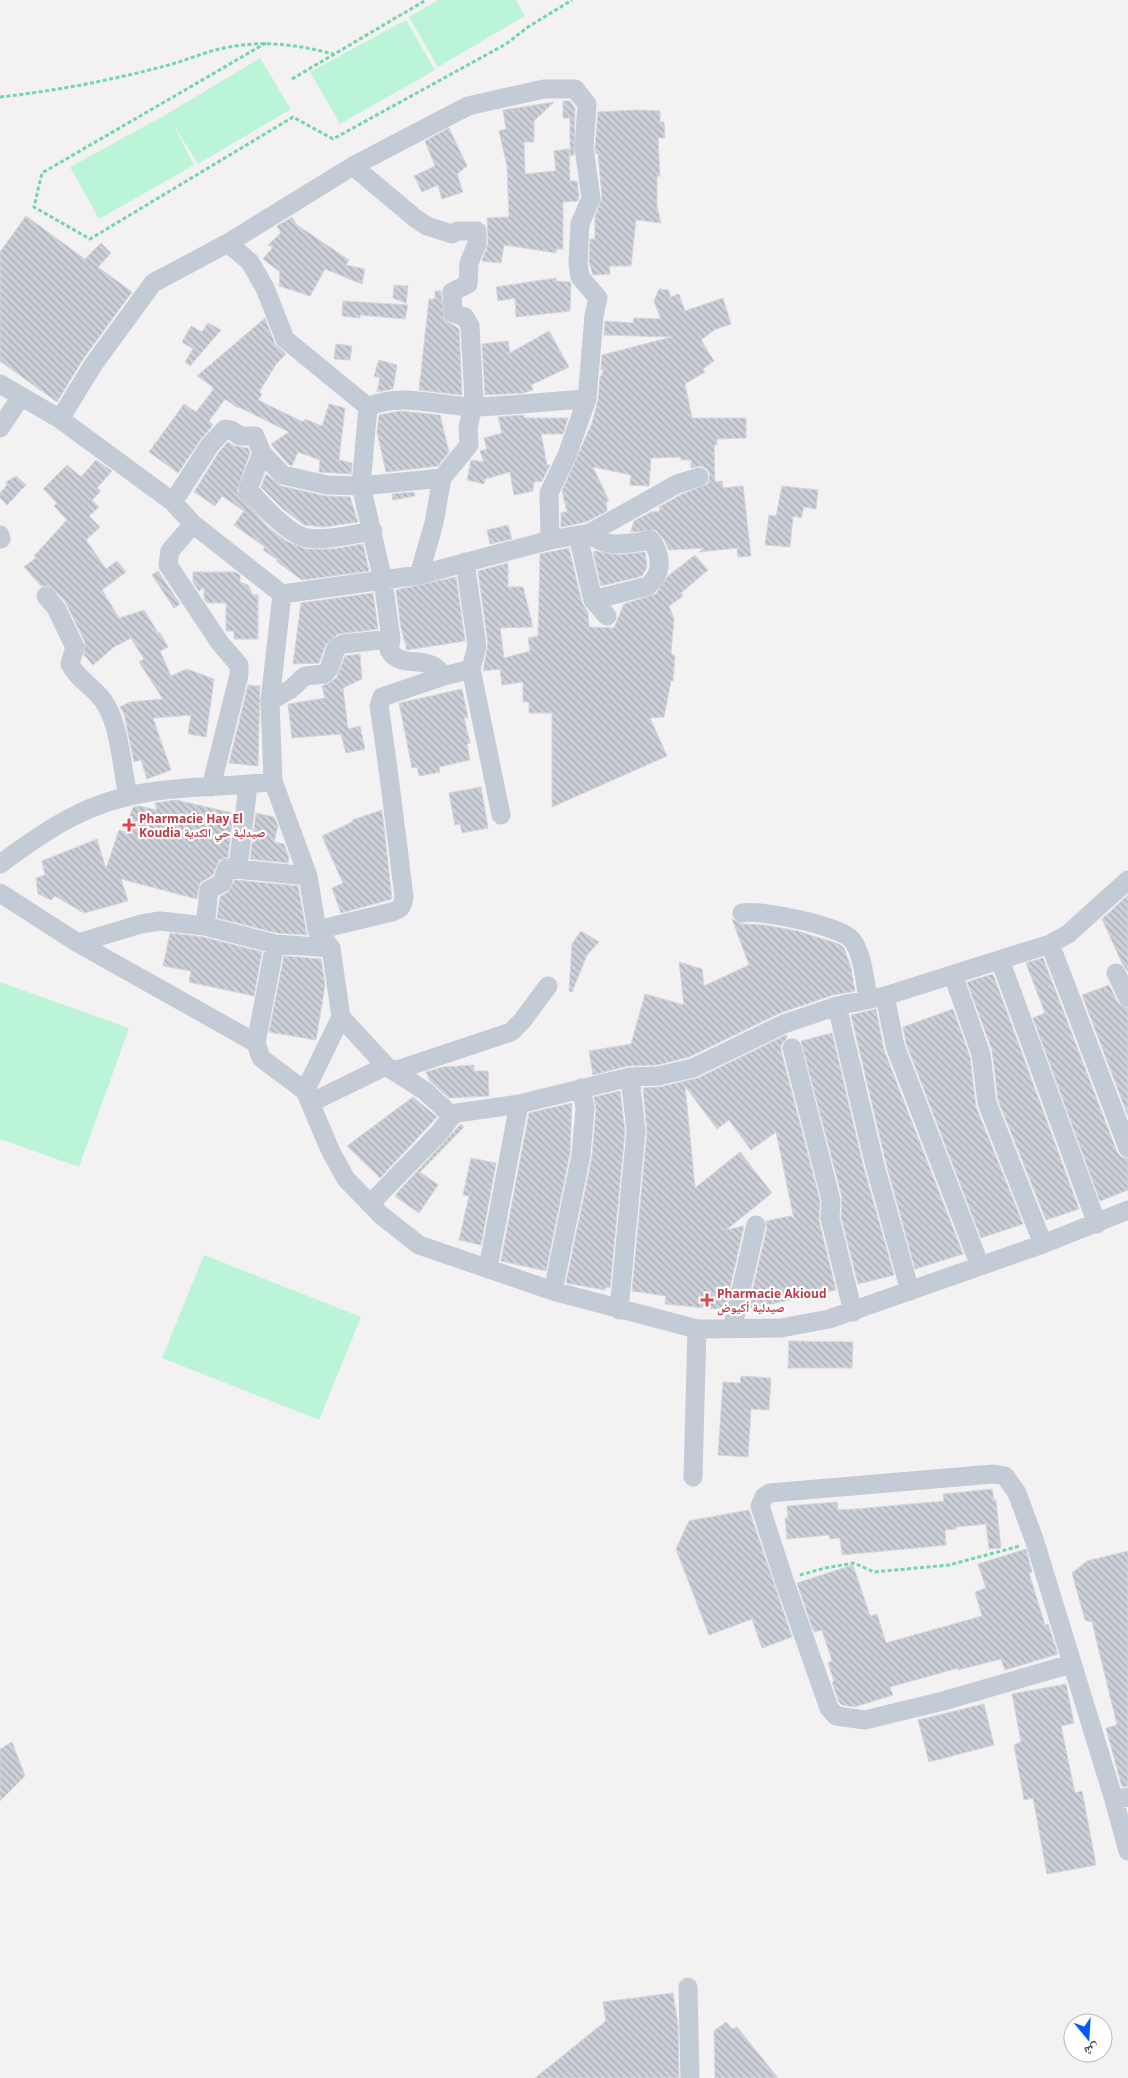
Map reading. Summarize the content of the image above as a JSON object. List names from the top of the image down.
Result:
{
  "places": {
    "health": ["Pharmacie Hay El Koudia صيدلية حي الكدية", "Pharmacie Akioud صيدلية أكيوض"]
  },
  "north": "bottom"
}
